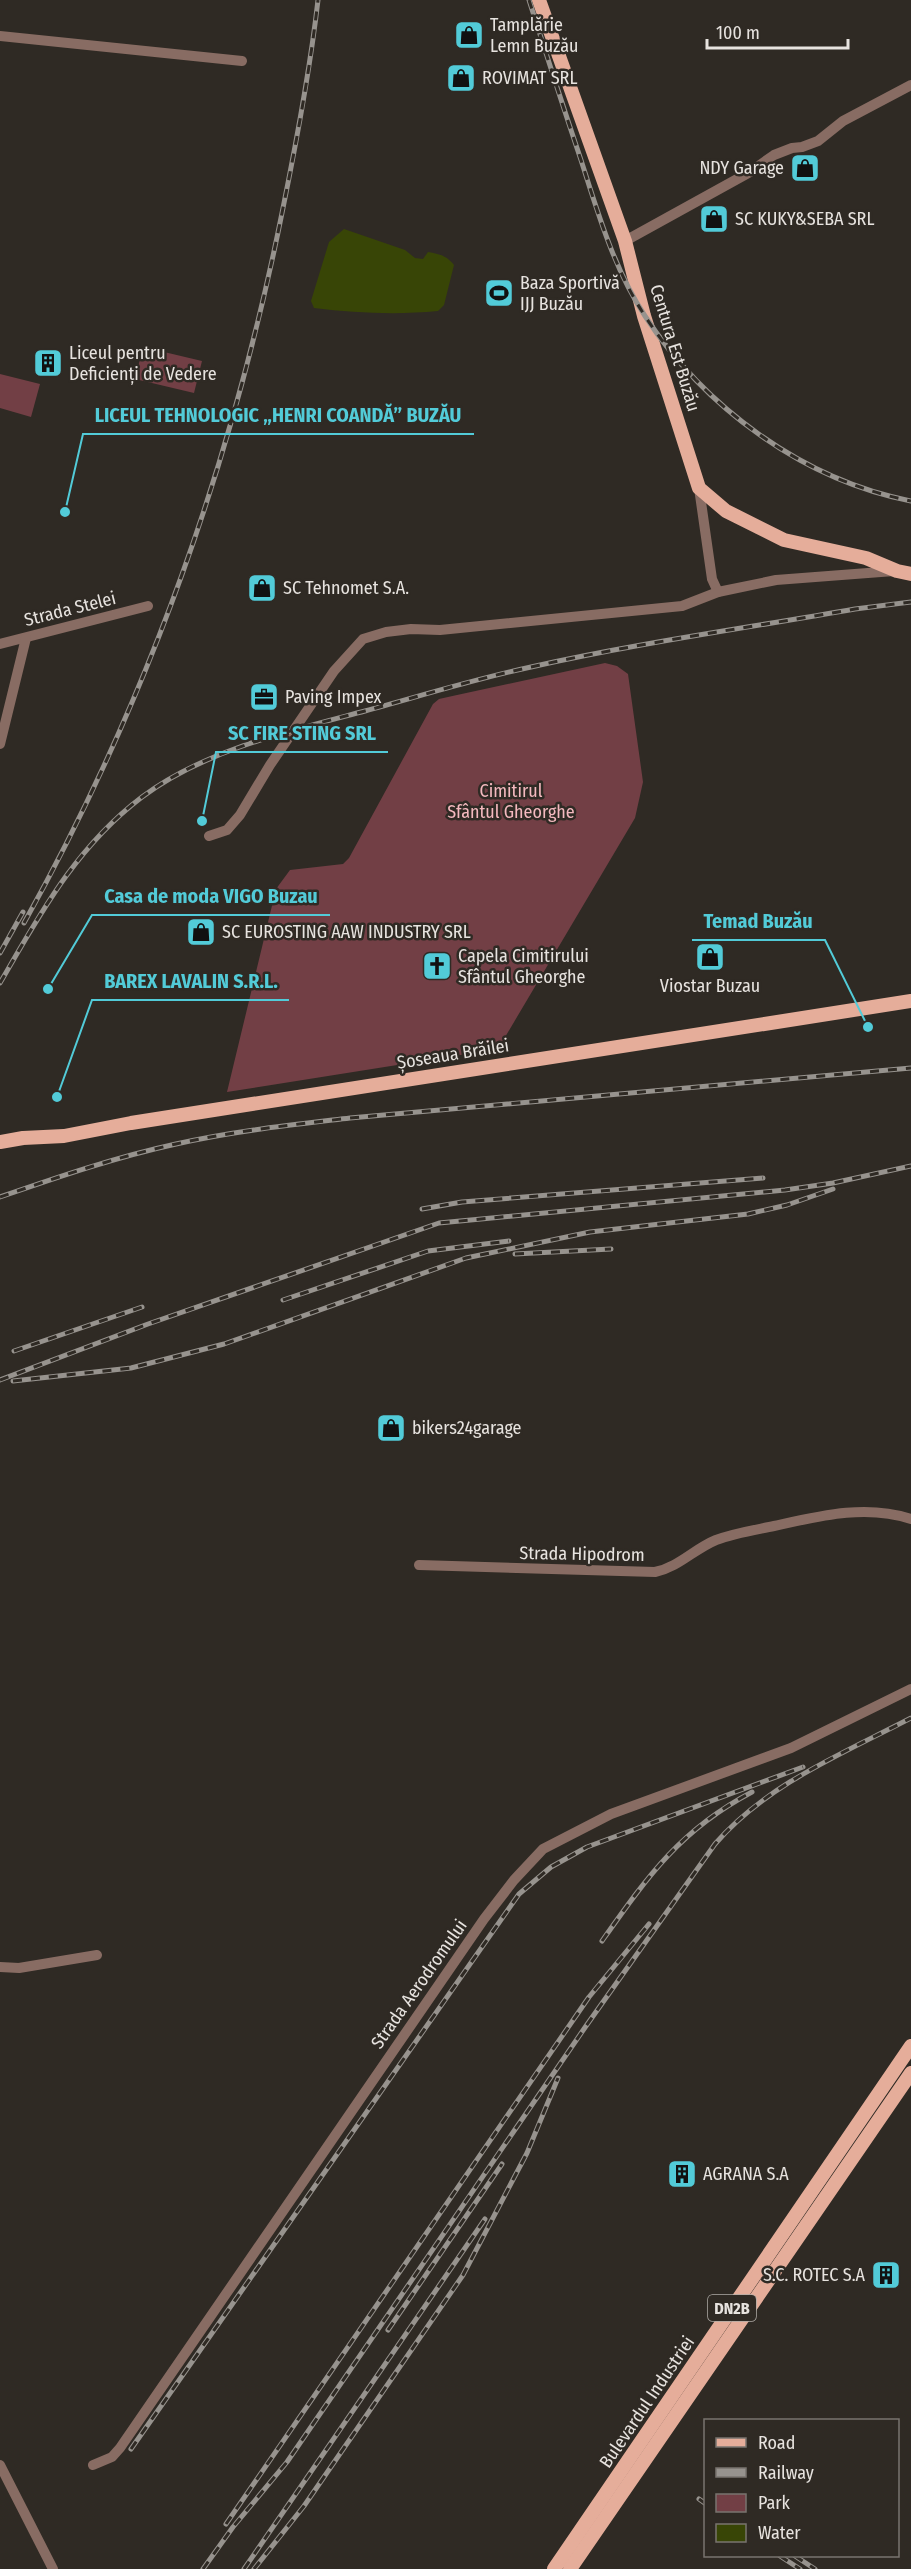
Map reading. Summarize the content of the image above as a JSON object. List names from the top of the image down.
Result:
{
  "streets": {
    "main road": [
      "Centura Est Buzău",
      "Șoseaua Brăilei",
      "DN2B",
      "Bulevardul Industriei"
    ],
    "street": ["Strada Stelei", "Strada Hipodrom", "Strada Aerodromului"]
  },
  "parks": ["Cimitirul Sfântul Gheorghe"],
  "places": {
    "shop": [
      "Tamplărie Lemn Buzău",
      "ROVIMAT SRL",
      "NDY Garage",
      "SC KUKY&SEBA SRL",
      "SC Tehnomet S.A.",
      "SC EUROSTING AAW INDUSTRY SRL",
      "Viostar Buzau",
      "bikers24garage"
    ],
    "sports": ["Baza Sportivă IJJ Buzău"],
    "building": ["Liceul pentru Deficienți de Vedere", "AGRANA S.A", "S.C. ROTEC S.A"],
    "other": [
      "LICEUL TEHNOLOGIC „HENRI COANDĂ” BUZĂU",
      "SC FIRE STING SRL",
      "Casa de moda VIGO Buzau",
      "Temad Buzău",
      "BAREX LAVALIN S.R.L."
    ],
    "office": ["Paving Impex"],
    "church": ["Capela Cimitirului Sfântul Gheorghe"]
  },
  "legend": [
    "Road",
    "Railway",
    "Park",
    "Water"
  ],
  "scale_bar": "100 m"
}
